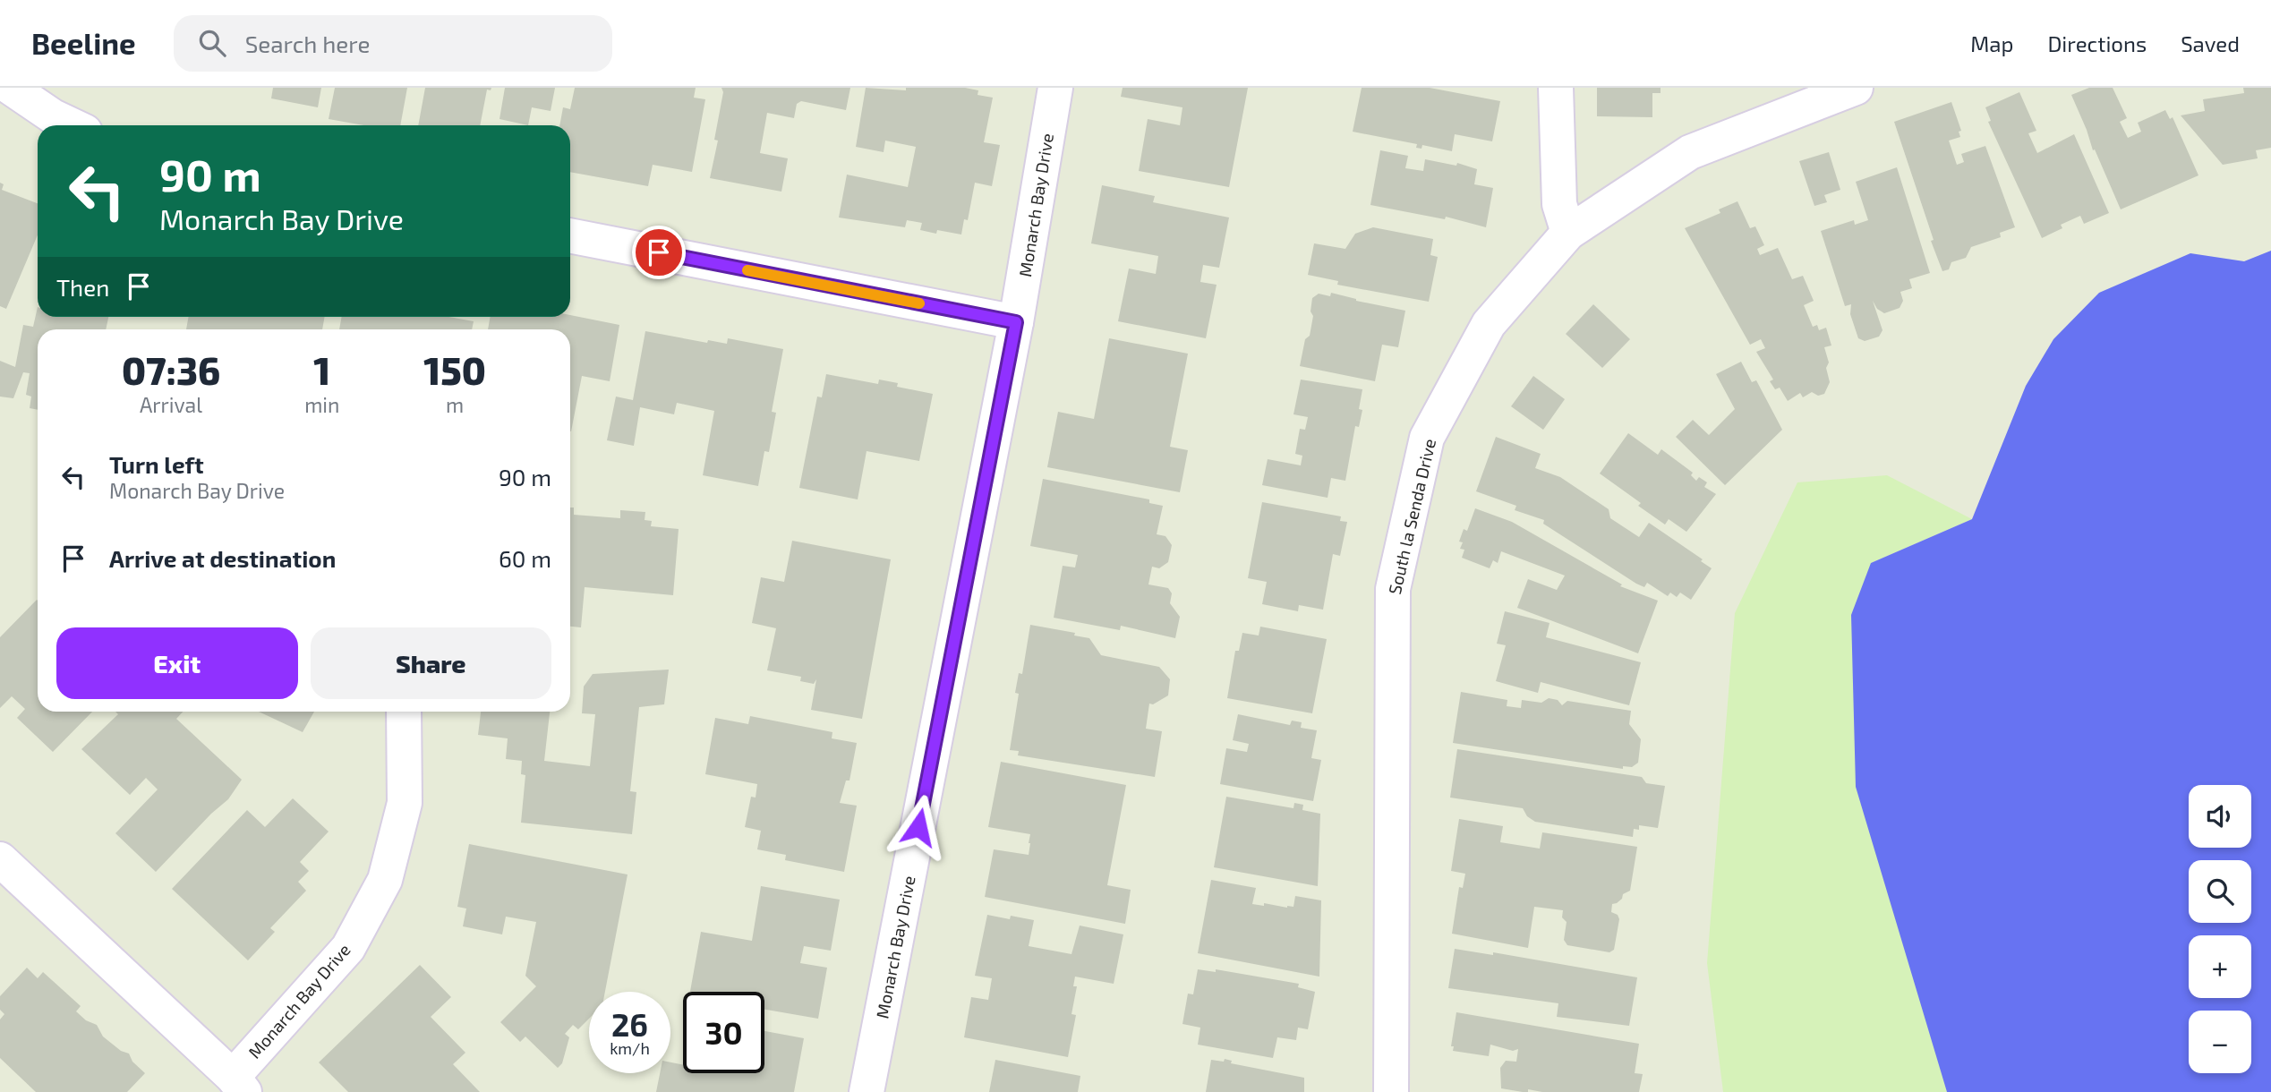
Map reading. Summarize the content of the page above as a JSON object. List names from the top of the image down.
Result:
{
  "streets": {
    "street": ["Monarch Bay Drive", "South la Senda Drive"]
  },
  "page": {
    "header": "Beeline",
    "search": "Search here",
    "nav": ["Map", "Directions", "Saved"],
    "turn": ["90 m", "Monarch Bay Drive"],
    "then": "Then",
    "eta": [
      "07:36",
      "Arrival",
      "1",
      "min",
      "150",
      "m"
    ],
    "list": [
      {
        "name": "Turn left",
        "note": "Monarch Bay Drive",
        "value": "90 m"
      },
      {
        "name": "Arrive at destination",
        "value": "60 m"
      }
    ],
    "buttons": ["Exit", "Share"],
    "map_buttons": ["+", "−"],
    "speed": "26 km/h",
    "limit": "30"
  }
}
